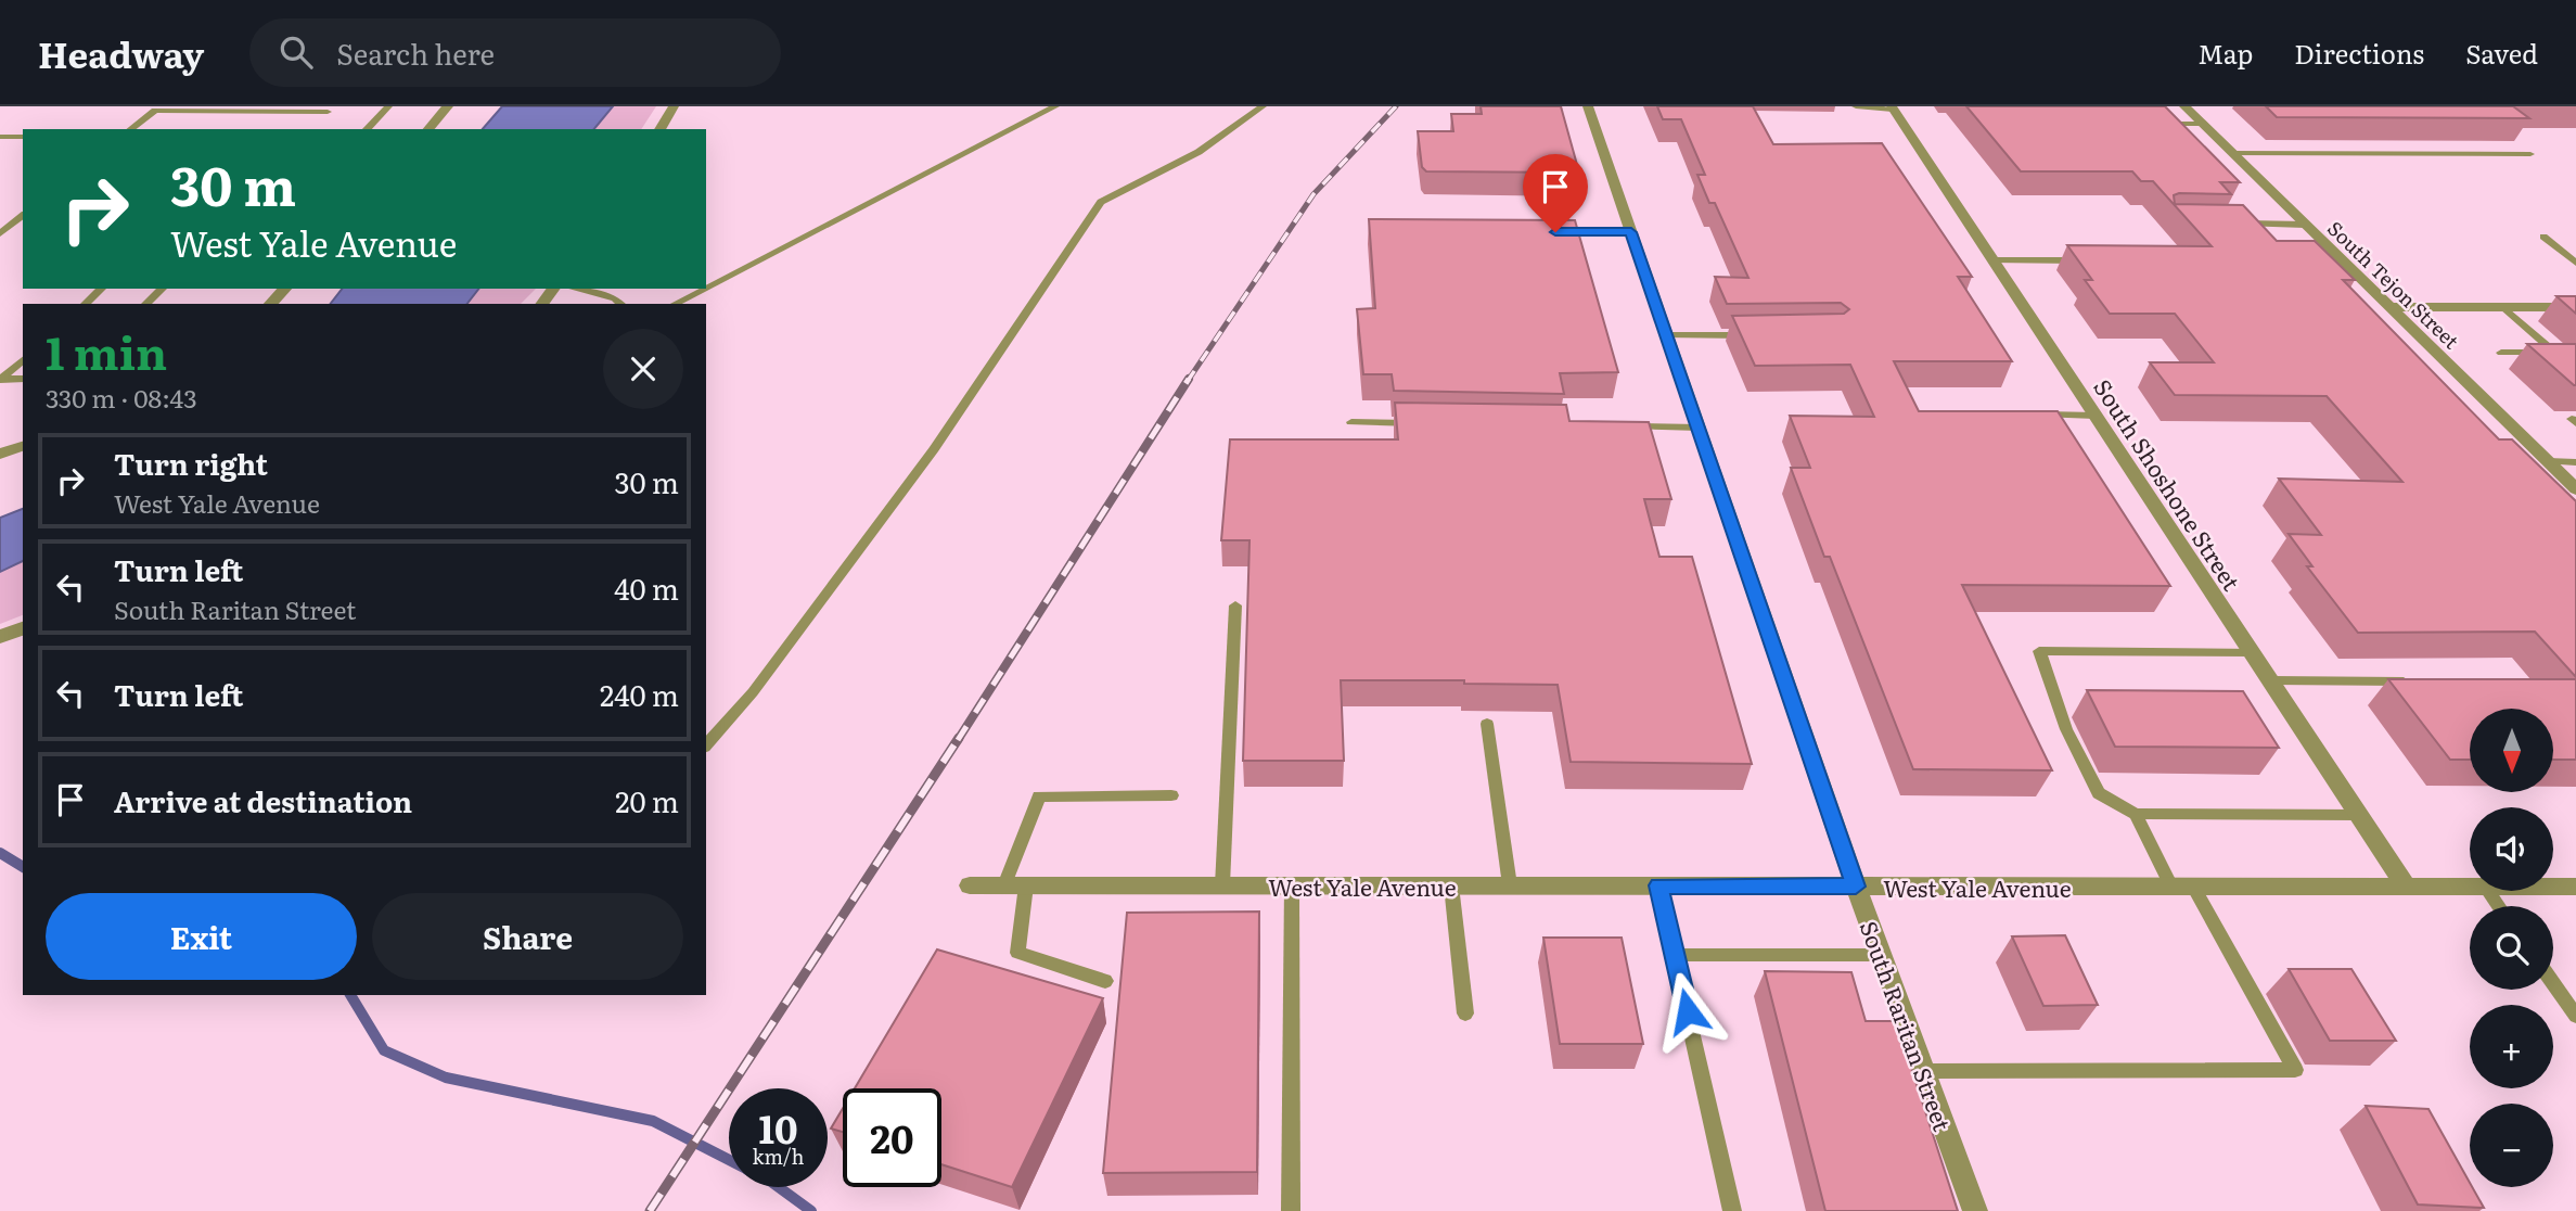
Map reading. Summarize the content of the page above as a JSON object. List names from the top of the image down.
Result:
{
  "streets": {
    "street": [
      "South Tejon Street",
      "South Shoshone Street",
      "West Yale Avenue",
      "South Raritan Street"
    ]
  },
  "crossings": [
    ["South Shoshone Street", "West Yale Avenue"],
    ["West Yale Avenue", "South Raritan Street"]
  ],
  "north": "bottom",
  "page": {
    "header": "Headway",
    "search": "Search here",
    "nav": ["Map", "Directions", "Saved"],
    "turn": ["30 m", "West Yale Avenue"],
    "heading": ["1 min", "330 m · 08:43"],
    "list": [
      {
        "name": "Turn right",
        "note": "West Yale Avenue",
        "value": "30 m"
      },
      {
        "name": "Turn left",
        "note": "South Raritan Street",
        "value": "40 m"
      },
      {
        "name": "Turn left",
        "value": "240 m"
      },
      {
        "name": "Arrive at destination",
        "value": "20 m"
      }
    ],
    "map_buttons": ["+", "−"],
    "buttons": ["Exit", "Share"],
    "speed": "10 km/h",
    "limit": "20"
  }
}
